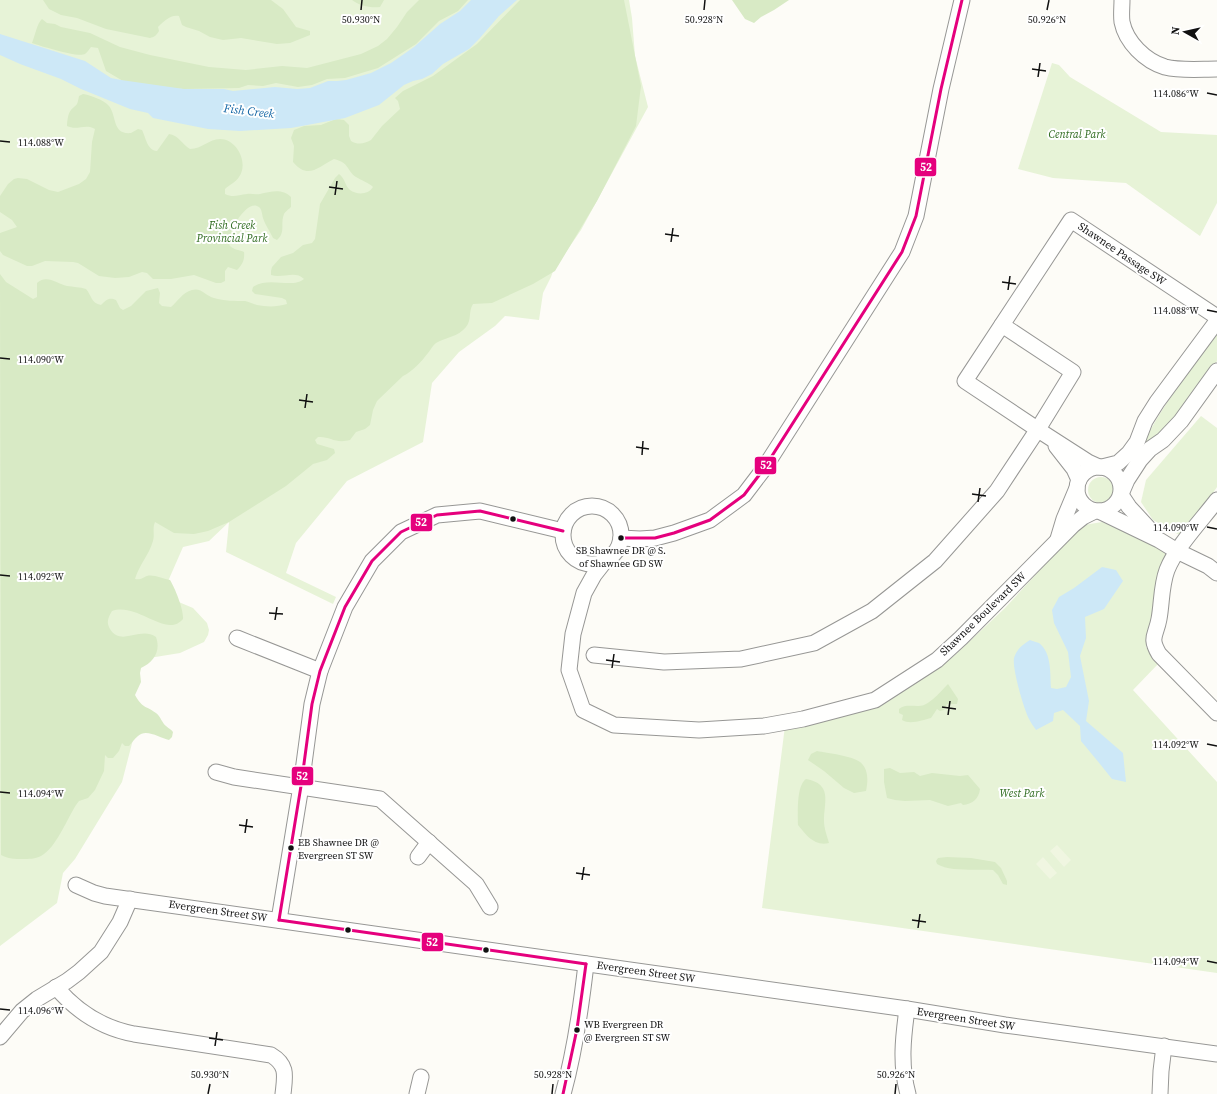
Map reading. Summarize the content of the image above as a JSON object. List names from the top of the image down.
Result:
{
  "streets": {
    "street": ["Shawnee Passage SW", "Shawnee Boulevard SW", "Evergreen Street SW"]
  },
  "water": ["Fish Creek"],
  "parks": ["Central Park", "Fish Creek Provincial Park", "West Park"],
  "places": ["SB Shawnee DR @ S. of Shawnee GD SW", "EB Shawnee DR @ Evergreen ST SW", "WB Evergreen DR @ Evergreen ST SW"],
  "lines": ["transit line 52"],
  "north": "left",
  "coordinates": [
    "50.930°N",
    "50.928°N",
    "50.926°N",
    "114.086°W",
    "114.088°W",
    "114.090°W",
    "114.092°W",
    "114.094°W",
    "114.096°W"
  ]
}
